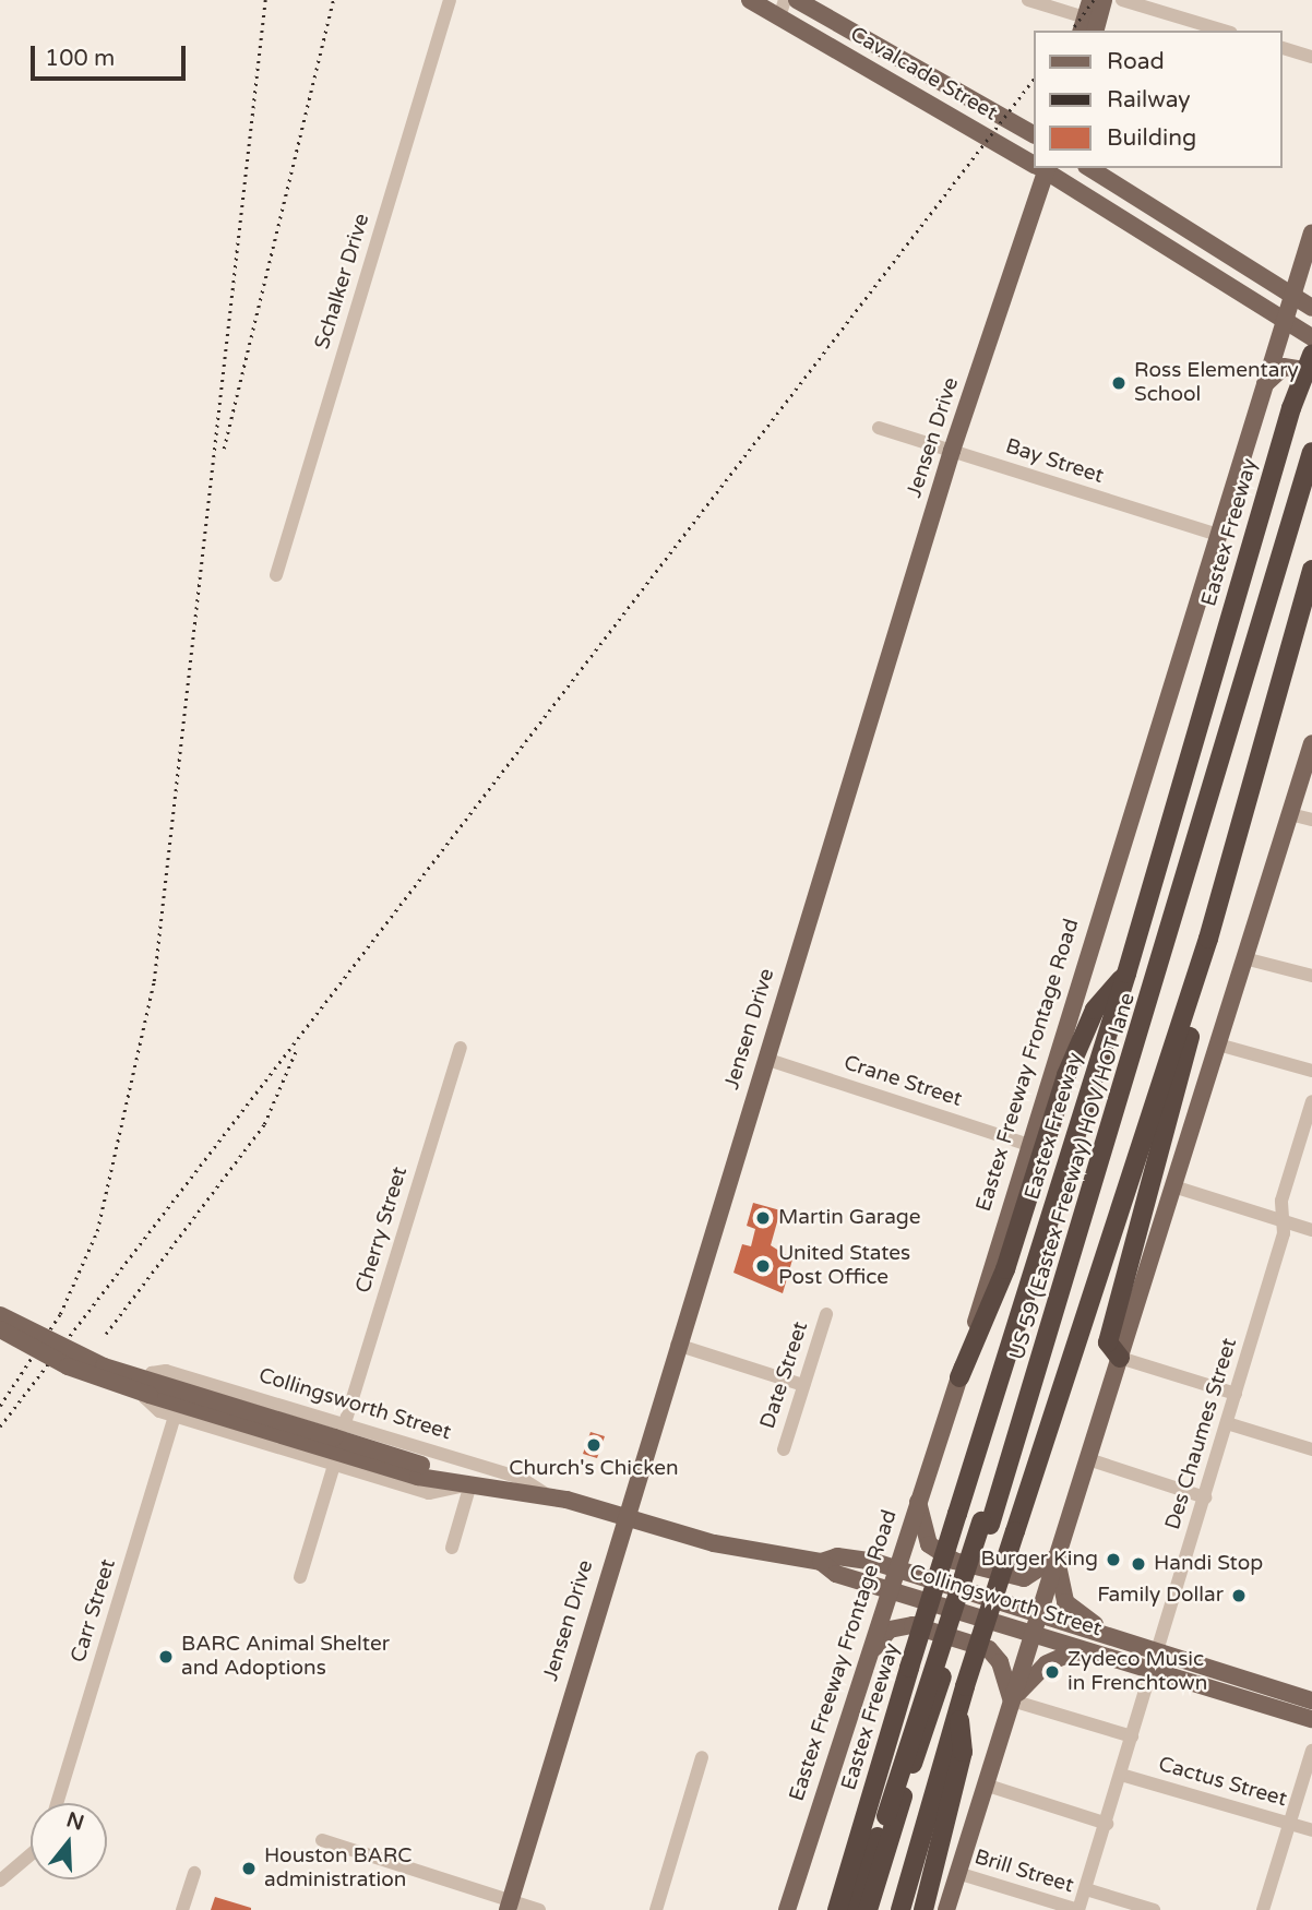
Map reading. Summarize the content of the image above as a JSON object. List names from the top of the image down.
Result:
{
  "streets": {
    "highway": ["Eastex Freeway", "US 59 (Eastex Freeway) HOV/HOT lane"],
    "main road": [
      "Cavalcade Street",
      "Jensen Drive",
      "Eastex Freeway Frontage Road",
      "Collingsworth Street"
    ],
    "street": [
      "Schalker Drive",
      "Bay Street",
      "Crane Street",
      "Cherry Street",
      "Date Street",
      "Des Chaumes Street",
      "Carr Street",
      "Cactus Street",
      "Brill Street"
    ]
  },
  "crossings": [
    ["Cavalcade Street", "Eastex Freeway Frontage Road"],
    ["Jensen Drive", "Bay Street"],
    ["Jensen Drive", "Crane Street"],
    ["Jensen Drive", "Collingsworth Street"],
    ["Bay Street", "Eastex Freeway Frontage Road"],
    ["Eastex Freeway", "US 59 (Eastex Freeway) HOV/HOT lane"],
    ["Eastex Freeway Frontage Road", "Crane Street"],
    ["Eastex Freeway Frontage Road", "Collingsworth Street"],
    ["Cherry Street", "Collingsworth Street"],
    ["Collingsworth Street", "Des Chaumes Street"],
    ["Collingsworth Street", "Carr Street"],
    ["Des Chaumes Street", "Cactus Street"],
    ["Des Chaumes Street", "Brill Street"]
  ],
  "places": [
    "Ross Elementary School",
    "Martin Garage",
    "United States Post Office",
    "Church's Chicken",
    "Burger King",
    "Handi Stop",
    "Family Dollar",
    "BARC Animal Shelter and Adoptions",
    "Zydeco Music in Frenchtown",
    "Houston BARC administration"
  ],
  "legend": ["Road", "Railway", "Building"],
  "scale_bar": "100 m",
  "north": "top"
}
